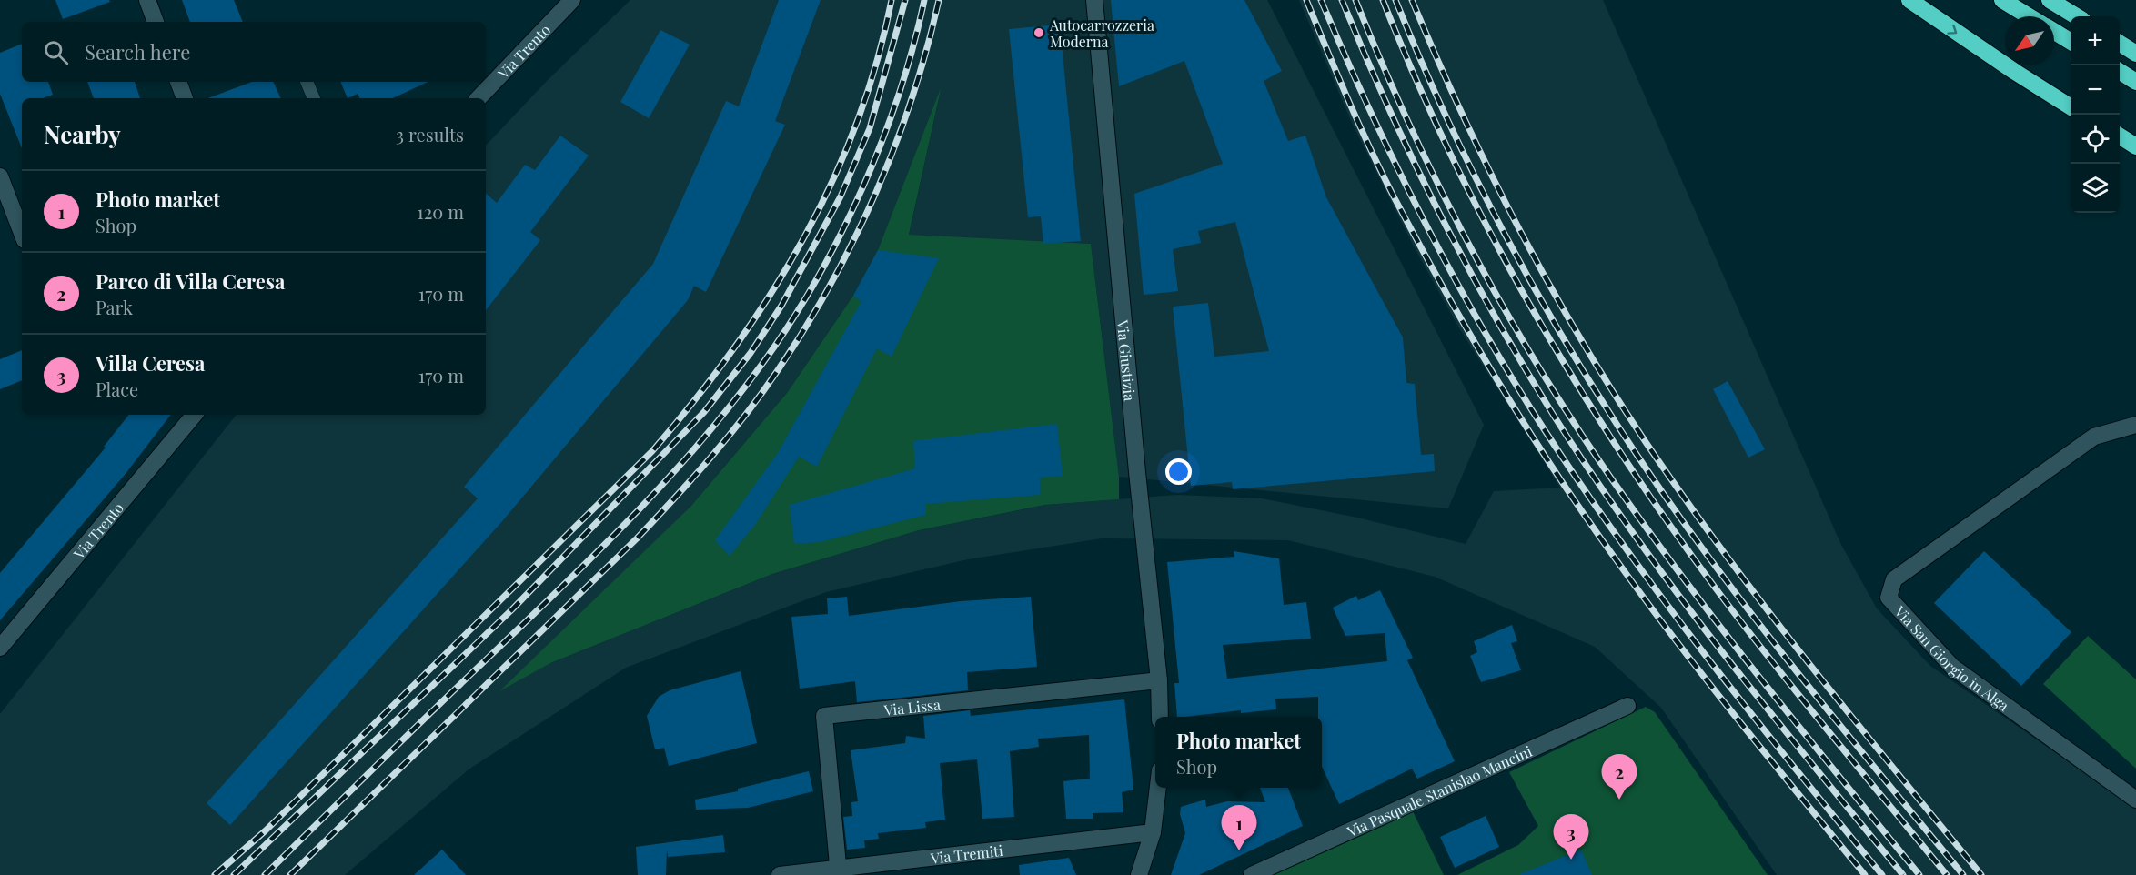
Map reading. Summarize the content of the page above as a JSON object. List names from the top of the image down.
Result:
{
  "streets": {
    "street": [
      "Via Trento",
      "Via Giustizia",
      "Via San Giorgio in Alga",
      "Via Lissa",
      "Via Pasquale Stanislao Mancini",
      "Via Tremiti"
    ]
  },
  "crossings": [
    ["Via Giustizia", "Via Lissa"],
    ["Via Lissa", "Via Tremiti"]
  ],
  "places": ["Autocarrozzeria Moderna"],
  "north": "bottom left",
  "page": {
    "map_buttons": ["+", "−"],
    "search": "Search here",
    "heading": ["Nearby", "3 results"],
    "list": [
      {
        "mark": "1",
        "name": "Photo market",
        "note": "Shop",
        "value": "120 m"
      },
      {
        "mark": "2",
        "name": "Parco di Villa Ceresa",
        "note": "Park",
        "value": "170 m"
      },
      {
        "mark": "3",
        "name": "Villa Ceresa",
        "note": "Place",
        "value": "170 m"
      }
    ],
    "popup": ["Photo market", "Shop"],
    "pins": ["2", "1", "3"]
  }
}
